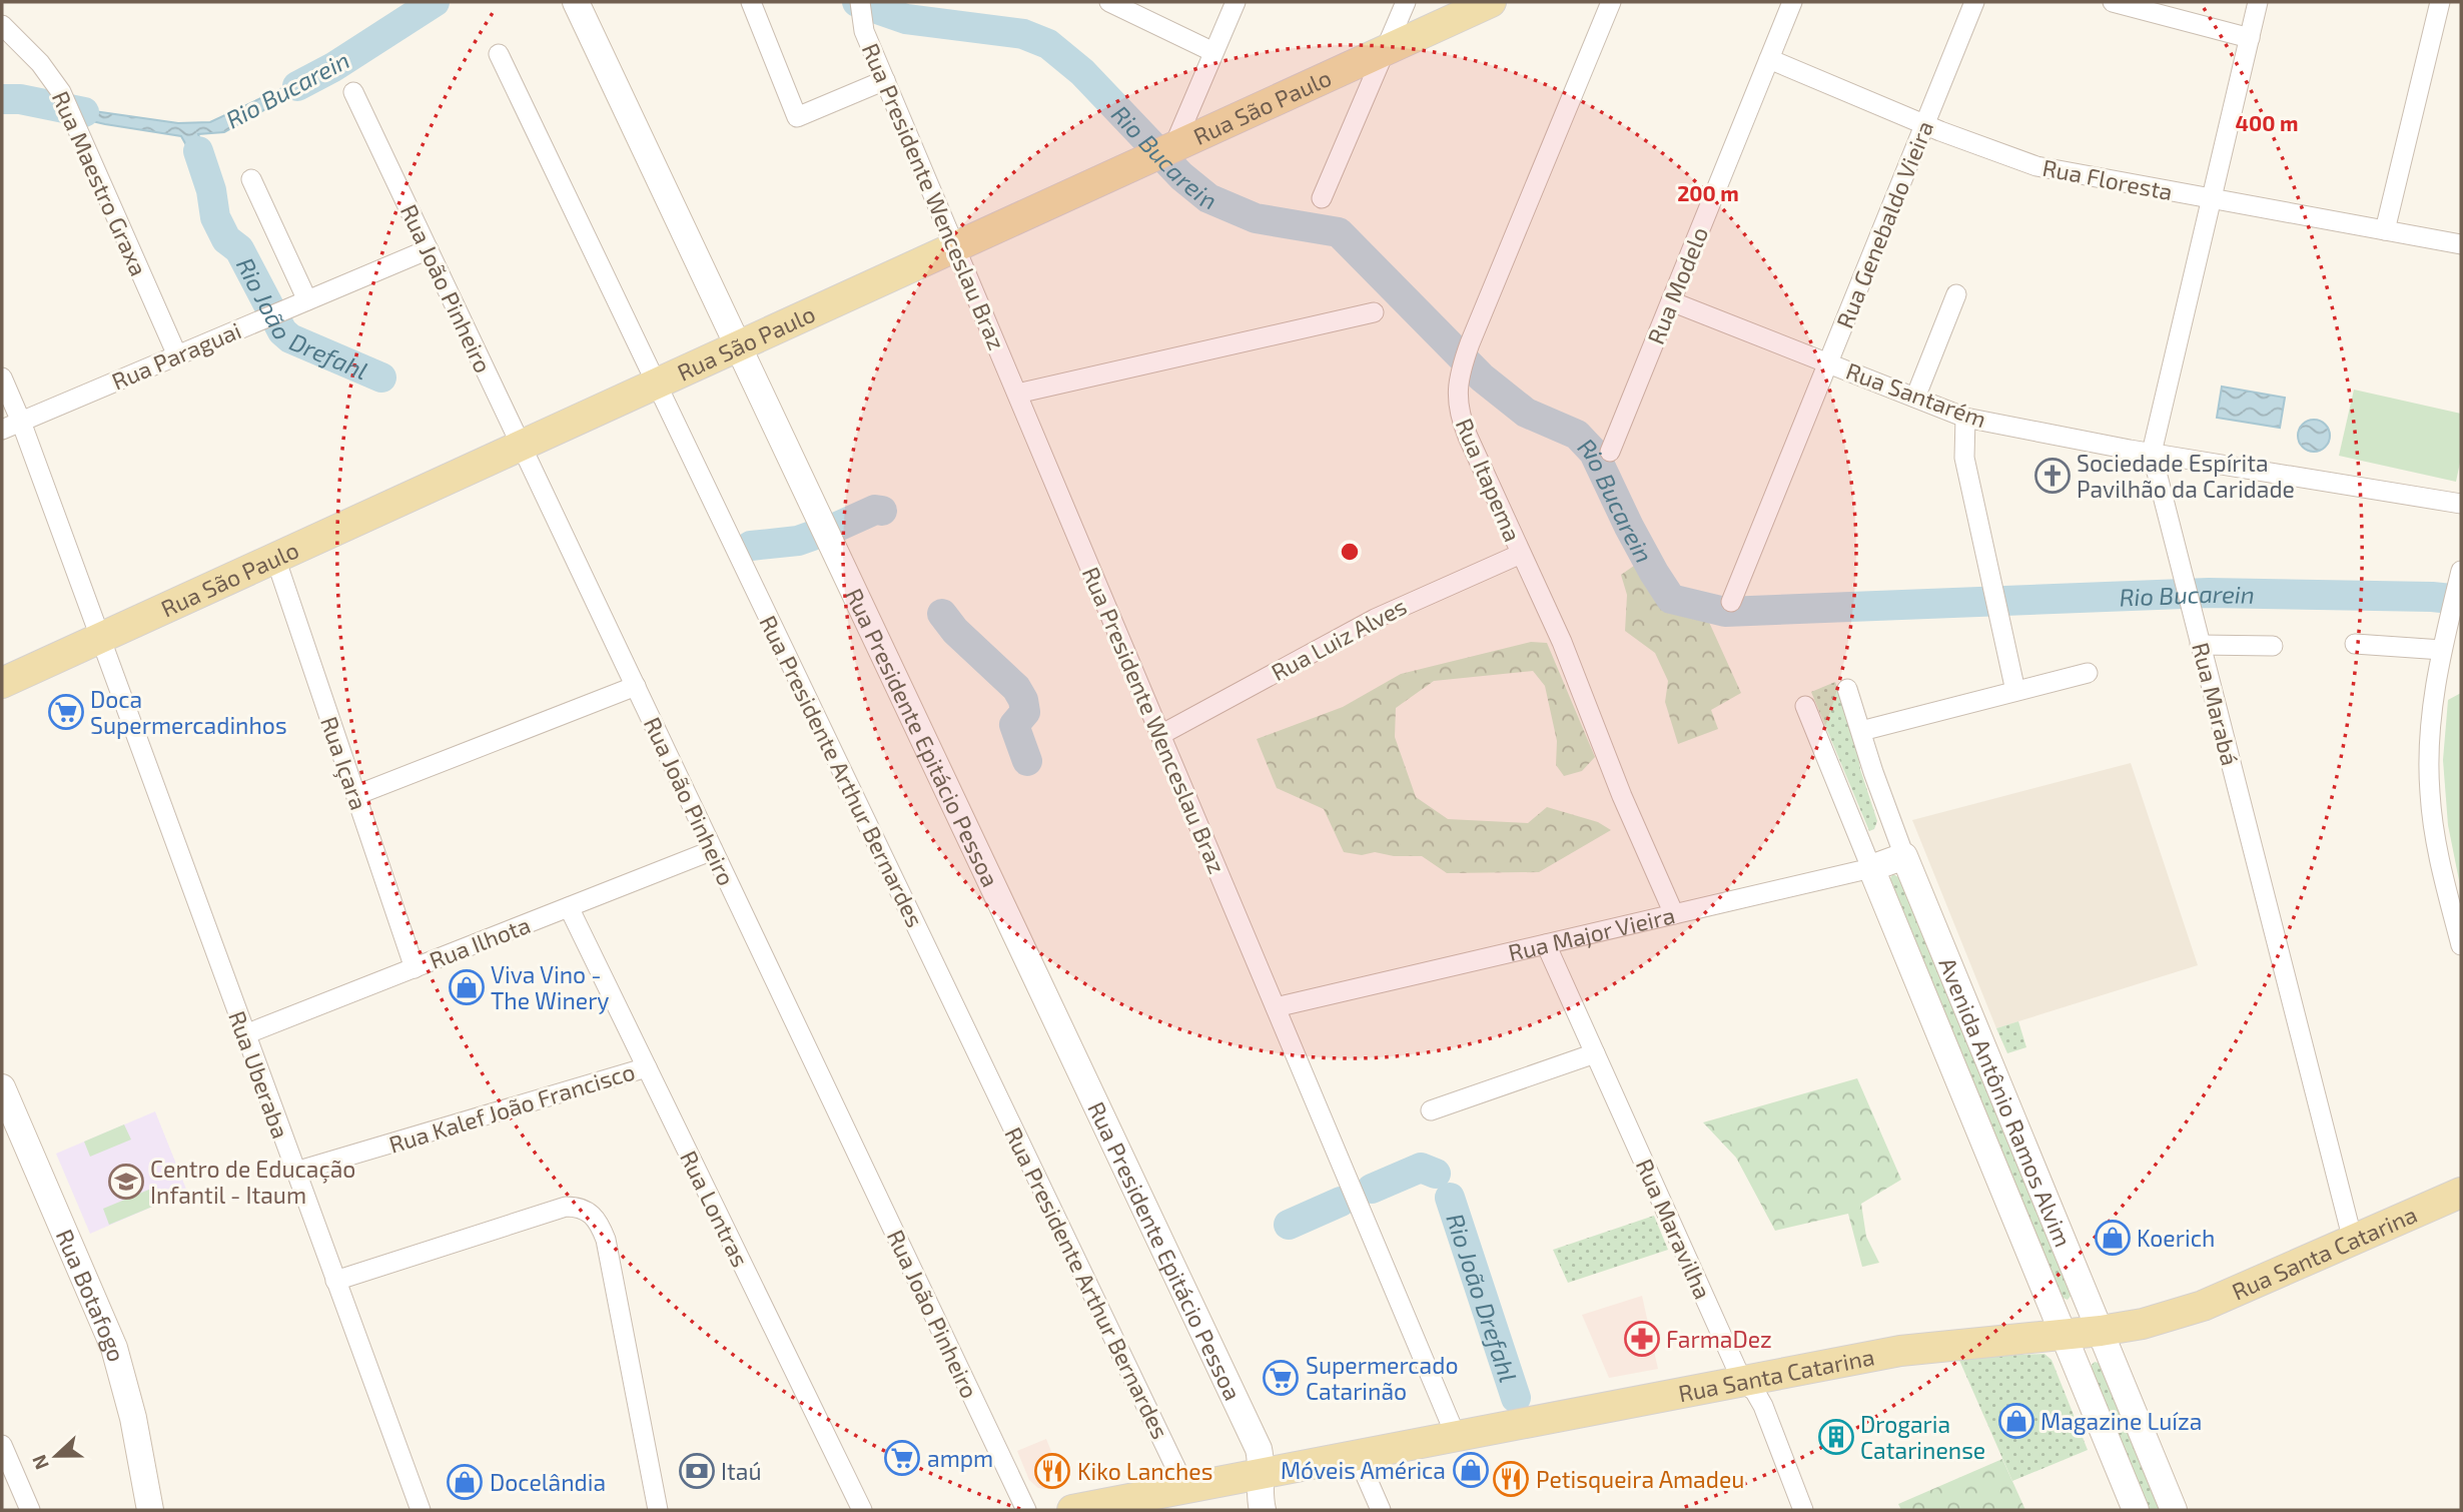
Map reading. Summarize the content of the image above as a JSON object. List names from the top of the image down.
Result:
{
  "streets": {
    "main road": ["Rua São Paulo", "Rua Santa Catarina"],
    "street": [
      "Rua Floresta",
      "Rua Maestro Graxa",
      "Rua Presidente Wenceslau Braz",
      "Rua Genebaldo Vieira",
      "Rua Modelo",
      "Rua João Pinheiro",
      "Rua Paraguai",
      "Rua Santarém",
      "Rua Itapema",
      "Rua Luiz Alves",
      "Rua Marabá",
      "Rua Presidente Epitácio Pessoa",
      "Rua Içara",
      "Rua Presidente Arthur Bernardes",
      "Rua Major Vieira",
      "Rua Ilhota",
      "Rua Uberaba",
      "Avenida Antônio Ramos Alvim",
      "Rua Kalef João Francisco",
      "Rua Lontras",
      "Rua Maravilha",
      "Rua Botafogo"
    ]
  },
  "crossings": [
    ["Rua São Paulo", "Rua Presidente Wenceslau Braz"],
    ["Rua São Paulo", "Rua João Pinheiro"],
    ["Rua São Paulo", "Rua Presidente Epitácio Pessoa"],
    ["Rua São Paulo", "Rua Içara"],
    ["Rua São Paulo", "Rua Presidente Arthur Bernardes"],
    ["Rua São Paulo", "Rua Uberaba"],
    ["Rua Floresta", "Rua Genebaldo Vieira"],
    ["Rua Floresta", "Rua Modelo"],
    ["Rua Floresta", "Rua Marabá"],
    ["Rua Maestro Graxa", "Rua Paraguai"],
    ["Rua Presidente Wenceslau Braz", "Rua Luiz Alves"],
    ["Rua Presidente Wenceslau Braz", "Rua Major Vieira"],
    ["Rua Presidente Wenceslau Braz", "Rua Santa Catarina"],
    ["Rua Genebaldo Vieira", "Rua Santarém"],
    ["Rua Modelo", "Rua Santarém"],
    ["Rua João Pinheiro", "Rua Paraguai"],
    ["Rua João Pinheiro", "Rua Ilhota"],
    ["Rua Paraguai", "Rua Uberaba"],
    ["Rua Santarém", "Rua Marabá"],
    ["Rua Itapema", "Rua Luiz Alves"],
    ["Rua Itapema", "Rua Major Vieira"],
    ["Rua Marabá", "Rua Santa Catarina"],
    ["Rua Presidente Epitácio Pessoa", "Rua Santa Catarina"],
    ["Rua Içara", "Rua Ilhota"],
    ["Rua Presidente Arthur Bernardes", "Rua Santa Catarina"],
    ["Rua Major Vieira", "Avenida Antônio Ramos Alvim"],
    ["Rua Major Vieira", "Rua Maravilha"],
    ["Rua Ilhota", "Rua Uberaba"],
    ["Rua Ilhota", "Rua Lontras"],
    ["Rua Uberaba", "Rua Kalef João Francisco"],
    ["Avenida Antônio Ramos Alvim", "Rua Santa Catarina"],
    ["Rua Kalef João Francisco", "Rua Lontras"],
    ["Rua Maravilha", "Rua Santa Catarina"]
  ],
  "water": ["Rio Bucarein", "Rio João Drefahl"],
  "places": {
    "church": ["Sociedade Espírita Pavilhão da Caridade"],
    "supermarket": ["Doca Supermercadinhos", "Supermercado Catarinão", "ampm"],
    "shop": [
      "Viva Vino - The Winery",
      "Koerich",
      "Magazine Luíza",
      "Móveis América",
      "Docelândia"
    ],
    "school or university": ["Centro de Educação Infantil - Itaum"],
    "pharmacy": ["FarmaDez"],
    "building": ["Drogaria Catarinense"],
    "bank": ["Itaú"],
    "restaurant": ["Kiko Lanches", "Petisqueira Amadeu"]
  },
  "north": "left",
  "rings": ["400 m", "200 m"]
}
